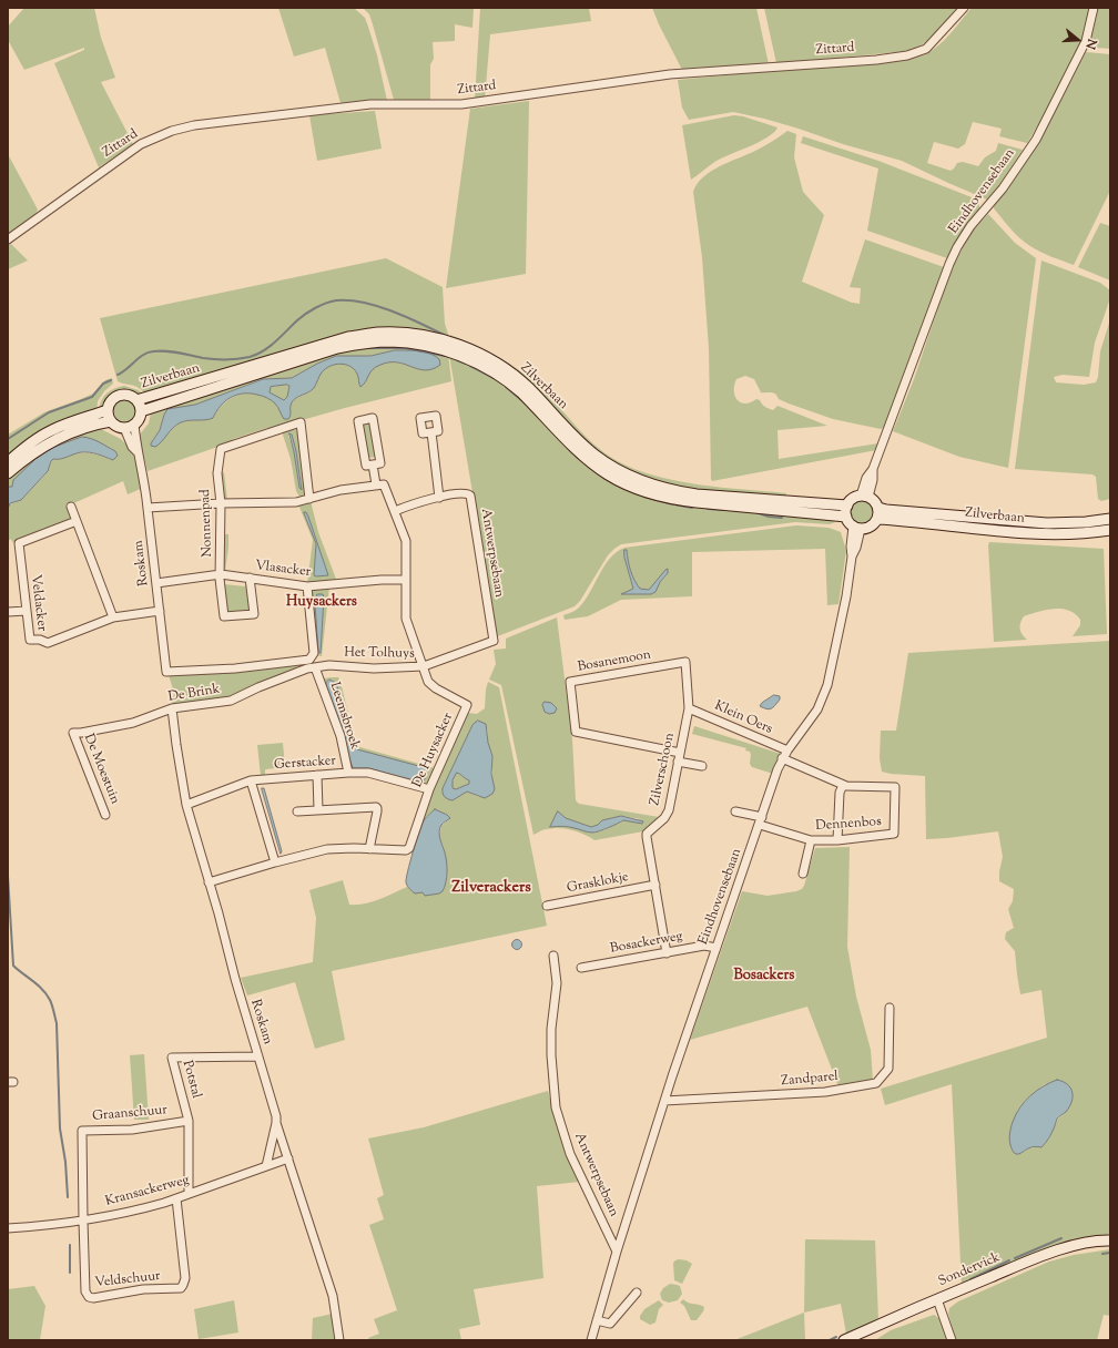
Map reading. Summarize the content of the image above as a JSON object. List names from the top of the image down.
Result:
{
  "streets": {
    "main road": ["Zilverbaan", "Sondervick"],
    "street": [
      "Zittard",
      "Eindhovensebaan",
      "Nonnenpad",
      "Antwerpsebaan",
      "Roskam",
      "Vlasacker",
      "Veldacker",
      "Het Tolhuys",
      "Bosanemoon",
      "De Brink",
      "Leemsbroek",
      "Klein Oers",
      "De Huysacker",
      "Gerstacker",
      "De Moestuin",
      "Zilverschoon",
      "Dennenbos",
      "Grasklokje",
      "Bosackerweg",
      "Potstal",
      "Zandparel",
      "Graanschuur",
      "Kransackerweg",
      "Veldschuur"
    ]
  },
  "crossings": [
    ["Eindhovensebaan", "Zilverbaan"],
    ["Eindhovensebaan", "Antwerpsebaan"],
    ["Eindhovensebaan", "Klein Oers"],
    ["Eindhovensebaan", "Dennenbos"],
    ["Eindhovensebaan", "Bosackerweg"],
    ["Eindhovensebaan", "Zandparel"],
    ["Zilverbaan", "Roskam"],
    ["Nonnenpad", "Vlasacker"],
    ["Antwerpsebaan", "Het Tolhuys"],
    ["Antwerpsebaan", "De Huysacker"],
    ["Roskam", "Vlasacker"],
    ["Roskam", "Veldacker"],
    ["Roskam", "De Brink"],
    ["Roskam", "De Huysacker"],
    ["Roskam", "Gerstacker"],
    ["Roskam", "Potstal"],
    ["Roskam", "Kransackerweg"],
    ["Vlasacker", "De Brink"],
    ["Vlasacker", "De Huysacker"],
    ["Het Tolhuys", "De Brink"],
    ["Het Tolhuys", "Leemsbroek"],
    ["Het Tolhuys", "De Huysacker"],
    ["Bosanemoon", "Zilverschoon"],
    ["De Brink", "Leemsbroek"],
    ["De Brink", "De Moestuin"],
    ["Leemsbroek", "Gerstacker"],
    ["Klein Oers", "Zilverschoon"],
    ["De Huysacker", "Gerstacker"],
    ["Zilverschoon", "Grasklokje"],
    ["Zilverschoon", "Bosackerweg"],
    ["Potstal", "Graanschuur"],
    ["Potstal", "Kransackerweg"],
    ["Graanschuur", "Kransackerweg"],
    ["Graanschuur", "Veldschuur"],
    ["Kransackerweg", "Veldschuur"]
  ],
  "districts": ["Huysackers", "Zilverackers", "Bosackers"],
  "north": "right"
}
